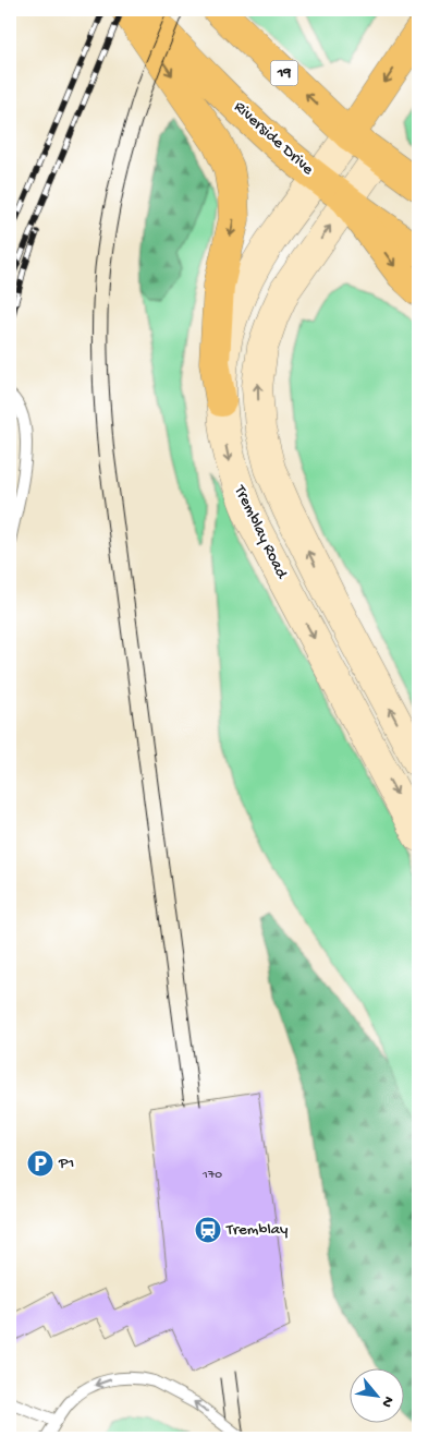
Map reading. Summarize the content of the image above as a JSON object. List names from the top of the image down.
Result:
{
  "streets": {
    "main road": ["19", "Riverside Drive"],
    "street": ["Tremblay Road"]
  },
  "crossings": [
    ["19", "Tremblay Road"],
    ["Riverside Drive", "Tremblay Road"]
  ],
  "one_way": ["Tremblay Road"],
  "places": {
    "parking": ["P1"],
    "station": ["Tremblay"]
  },
  "house_numbers": ["170"],
  "north": "bottom right"
}
